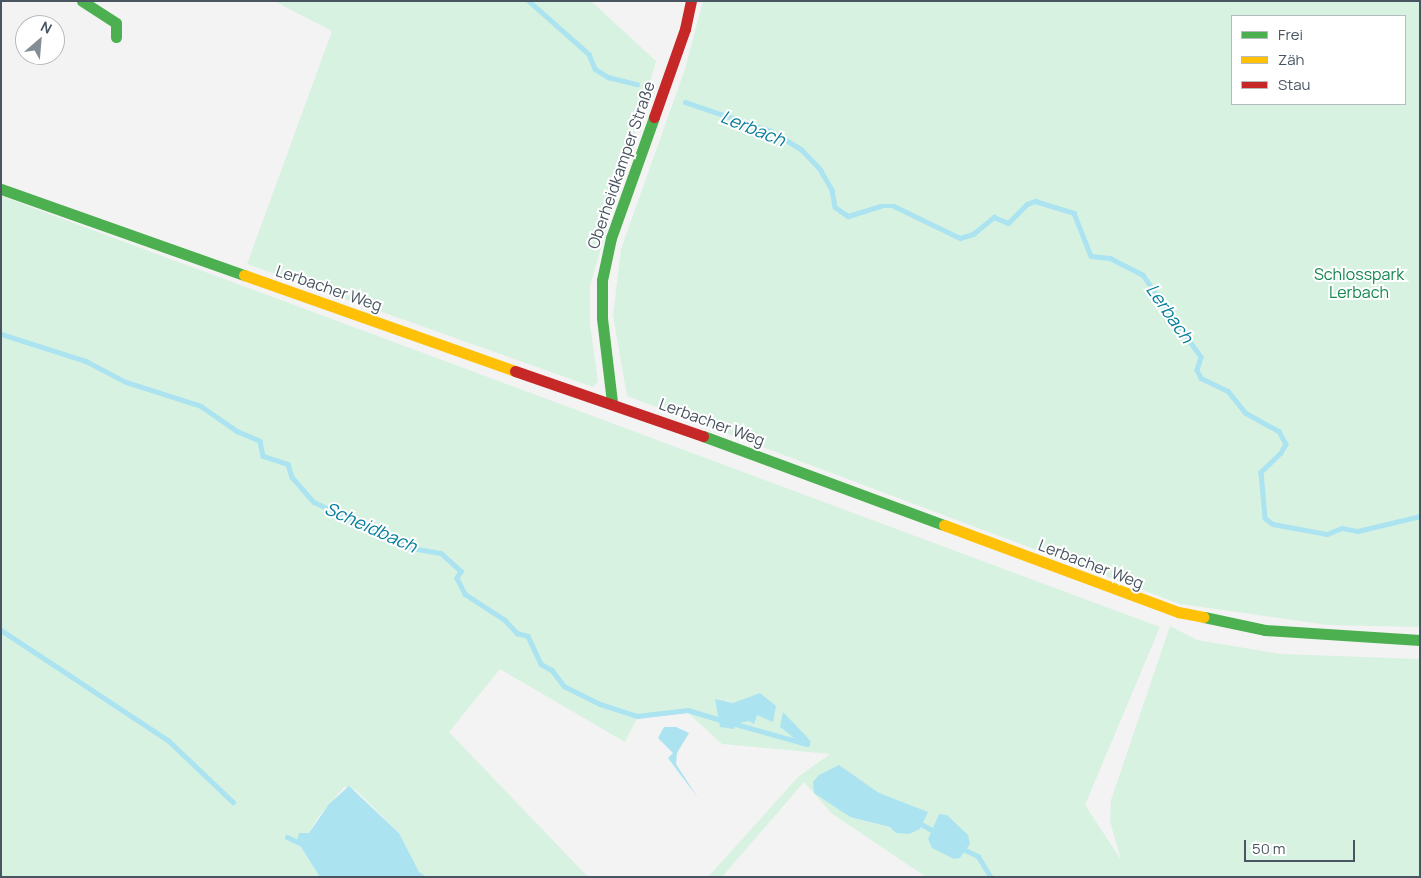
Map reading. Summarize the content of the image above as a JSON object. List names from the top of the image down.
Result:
{
  "streets": {
    "street": ["Oberheidkamper Straße", "Lerbacher Weg"]
  },
  "crossings": [
    ["Oberheidkamper Straße", "Lerbacher Weg"]
  ],
  "water": ["Lerbach", "Scheidbach"],
  "parks": ["Schlosspark Lerbach"],
  "legend": ["Frei", "Zäh", "Stau"],
  "scale_bar": "50 m",
  "north": "top right"
}
